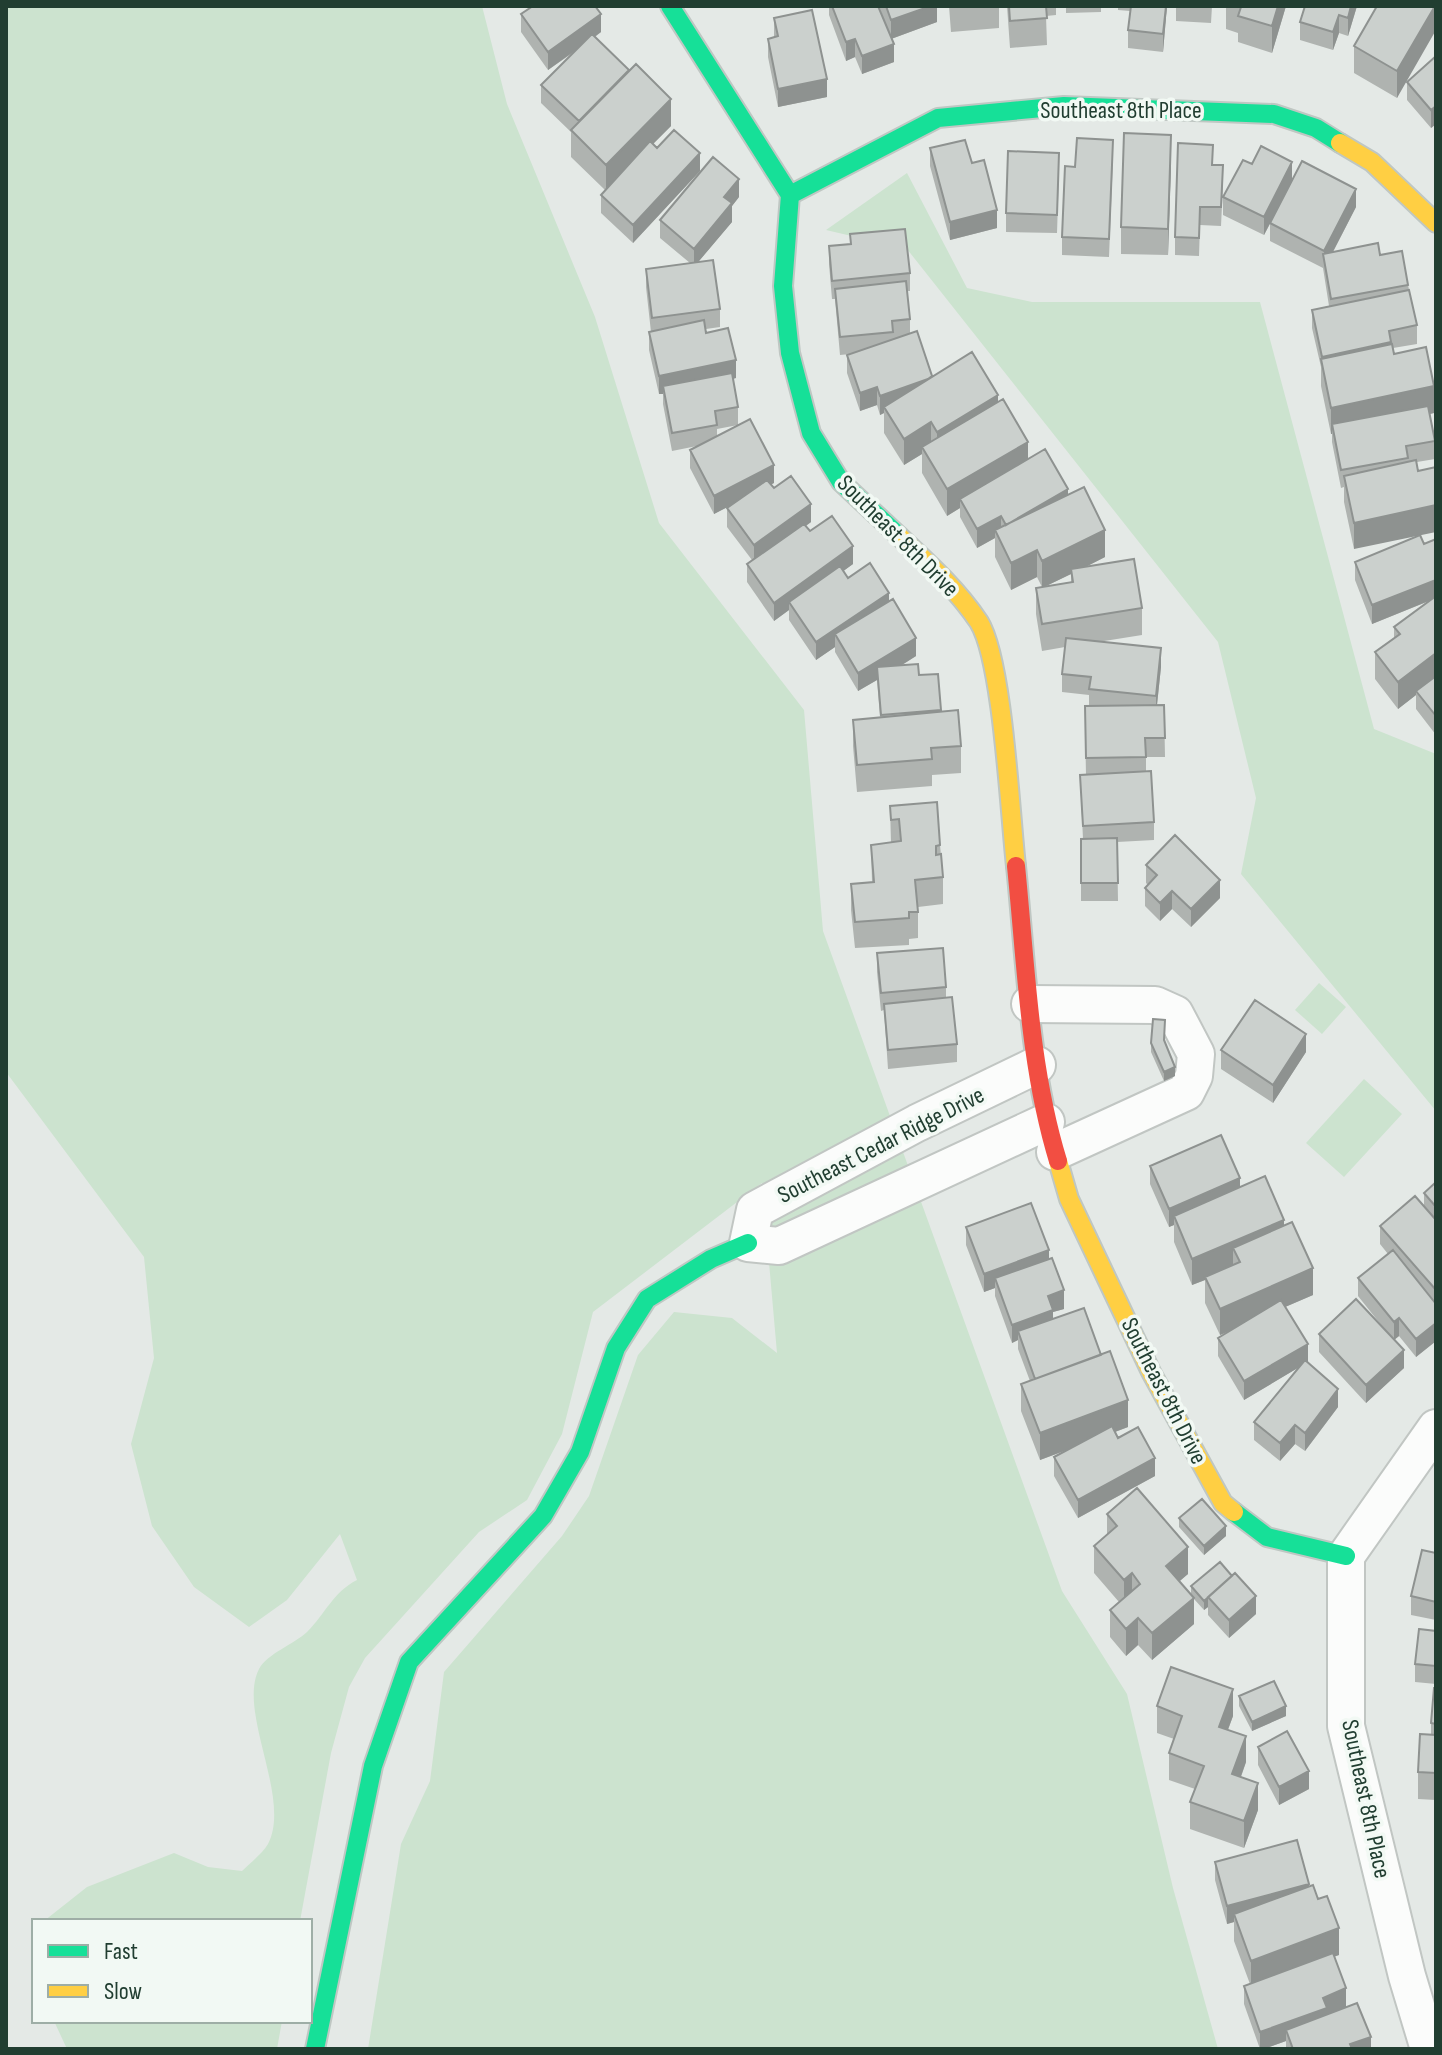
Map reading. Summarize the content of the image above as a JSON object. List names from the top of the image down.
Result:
{
  "streets": {
    "street": ["Southeast 8th Place", "Southeast 8th Drive", "Southeast Cedar Ridge Drive"]
  },
  "crossings": [
    ["Southeast 8th Place", "Southeast 8th Drive"],
    ["Southeast 8th Drive", "Southeast Cedar Ridge Drive"]
  ],
  "legend": ["Fast", "Slow"]
}
